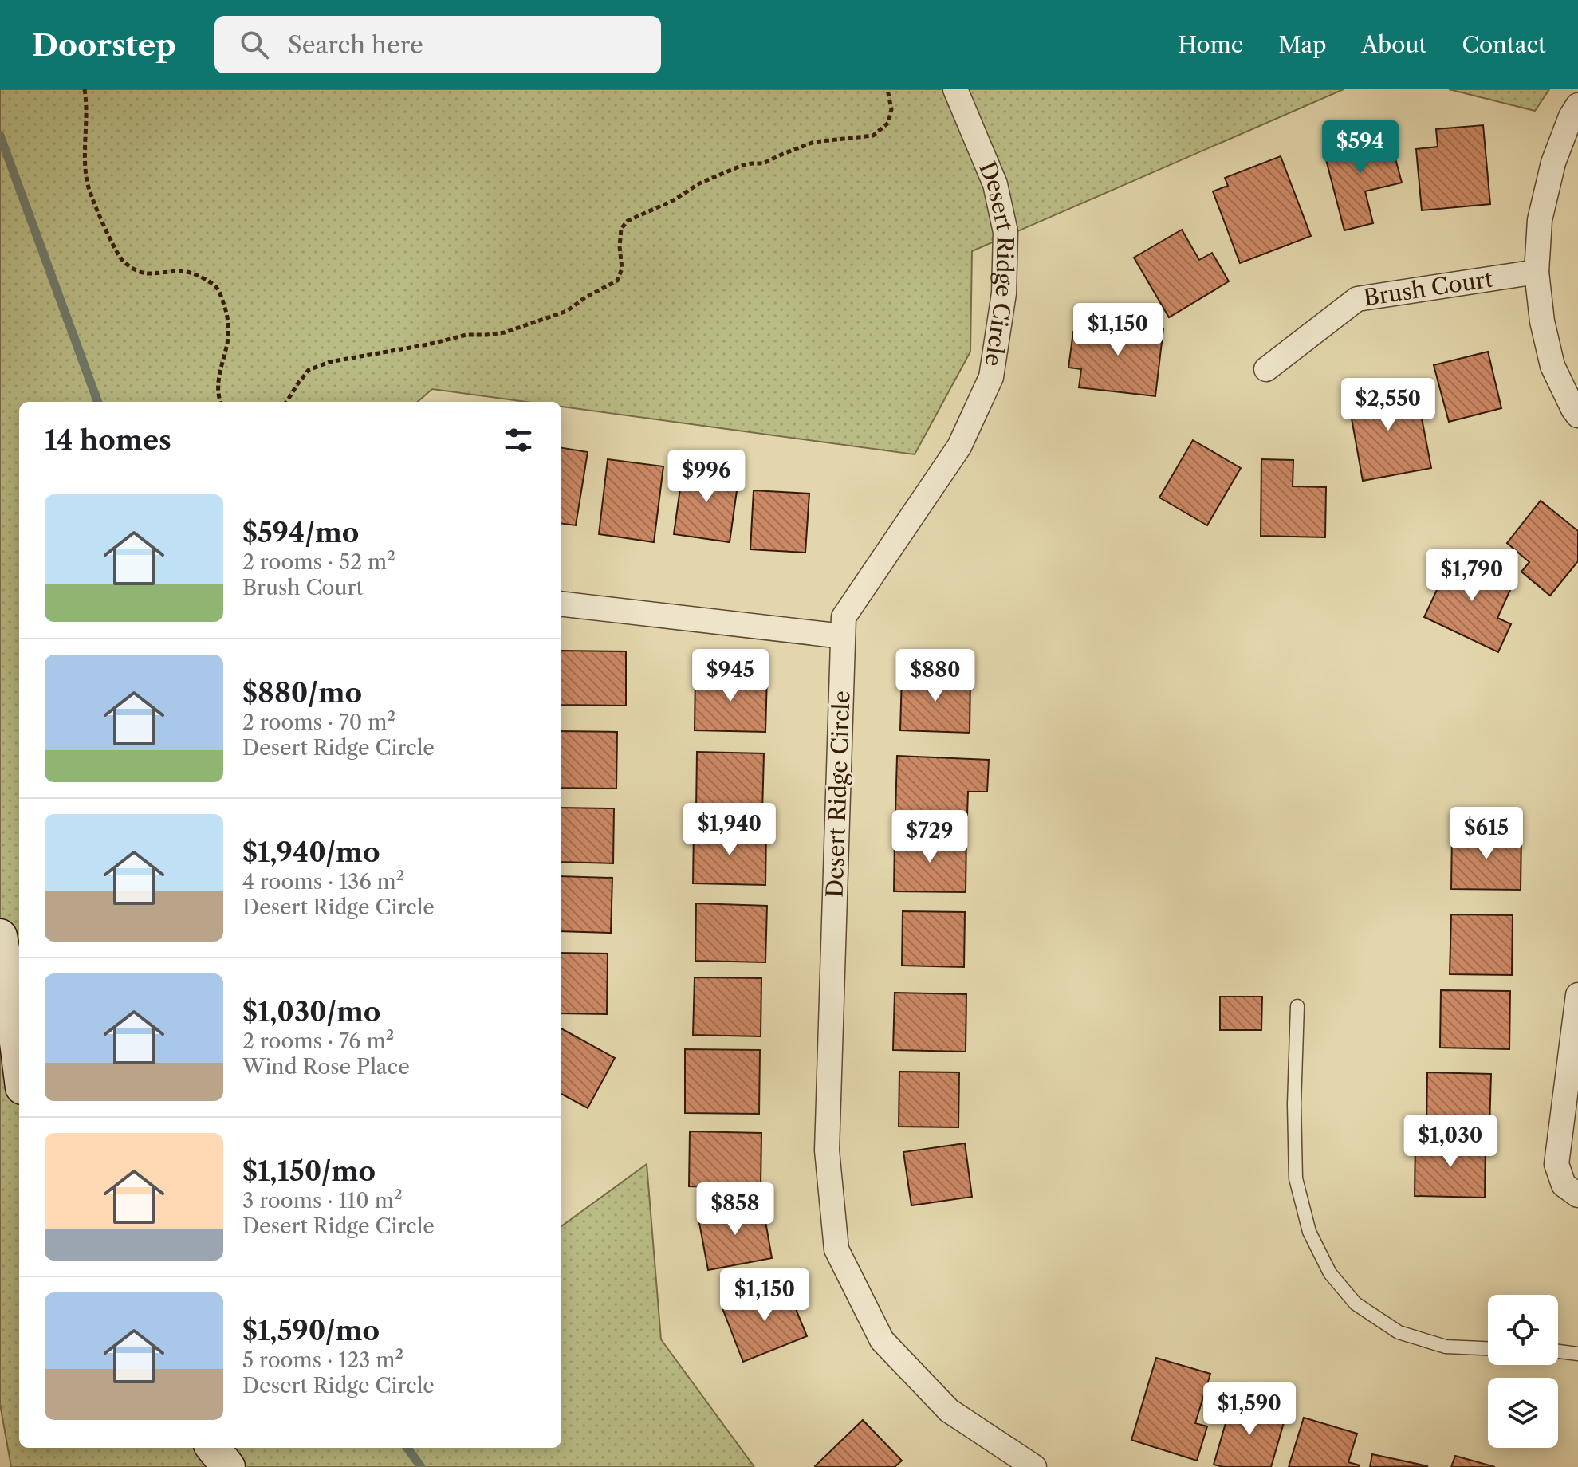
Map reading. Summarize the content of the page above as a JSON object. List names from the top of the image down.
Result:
{
  "streets": {
    "street": ["Desert Ridge Circle", "Brush Court"]
  },
  "page": {
    "header": "Doorstep",
    "search": "Search here",
    "nav": [
      "Home",
      "Map",
      "About",
      "Contact"
    ],
    "price": [
      "$594",
      "$1,150",
      "$2,550",
      "$996",
      "$1,790",
      "$945",
      "$880",
      "$1,940",
      "$615",
      "$729",
      "$1,030",
      "$858",
      "$1,150",
      "$1,590"
    ],
    "heading": "14 homes",
    "list": [
      {
        "name": "$594/mo",
        "note": "2 rooms · 52 m² · Brush Court"
      },
      {
        "name": "$880/mo",
        "note": "2 rooms · 70 m² · Desert Ridge Circle"
      },
      {
        "name": "$1,940/mo",
        "note": "4 rooms · 136 m² · Desert Ridge Circle"
      },
      {
        "name": "$1,030/mo",
        "note": "2 rooms · 76 m² · Wind Rose Place"
      },
      {
        "name": "$1,150/mo",
        "note": "3 rooms · 110 m² · Desert Ridge Circle"
      },
      {
        "name": "$1,590/mo",
        "note": "5 rooms · 123 m² · Desert Ridge Circle"
      }
    ]
  }
}
